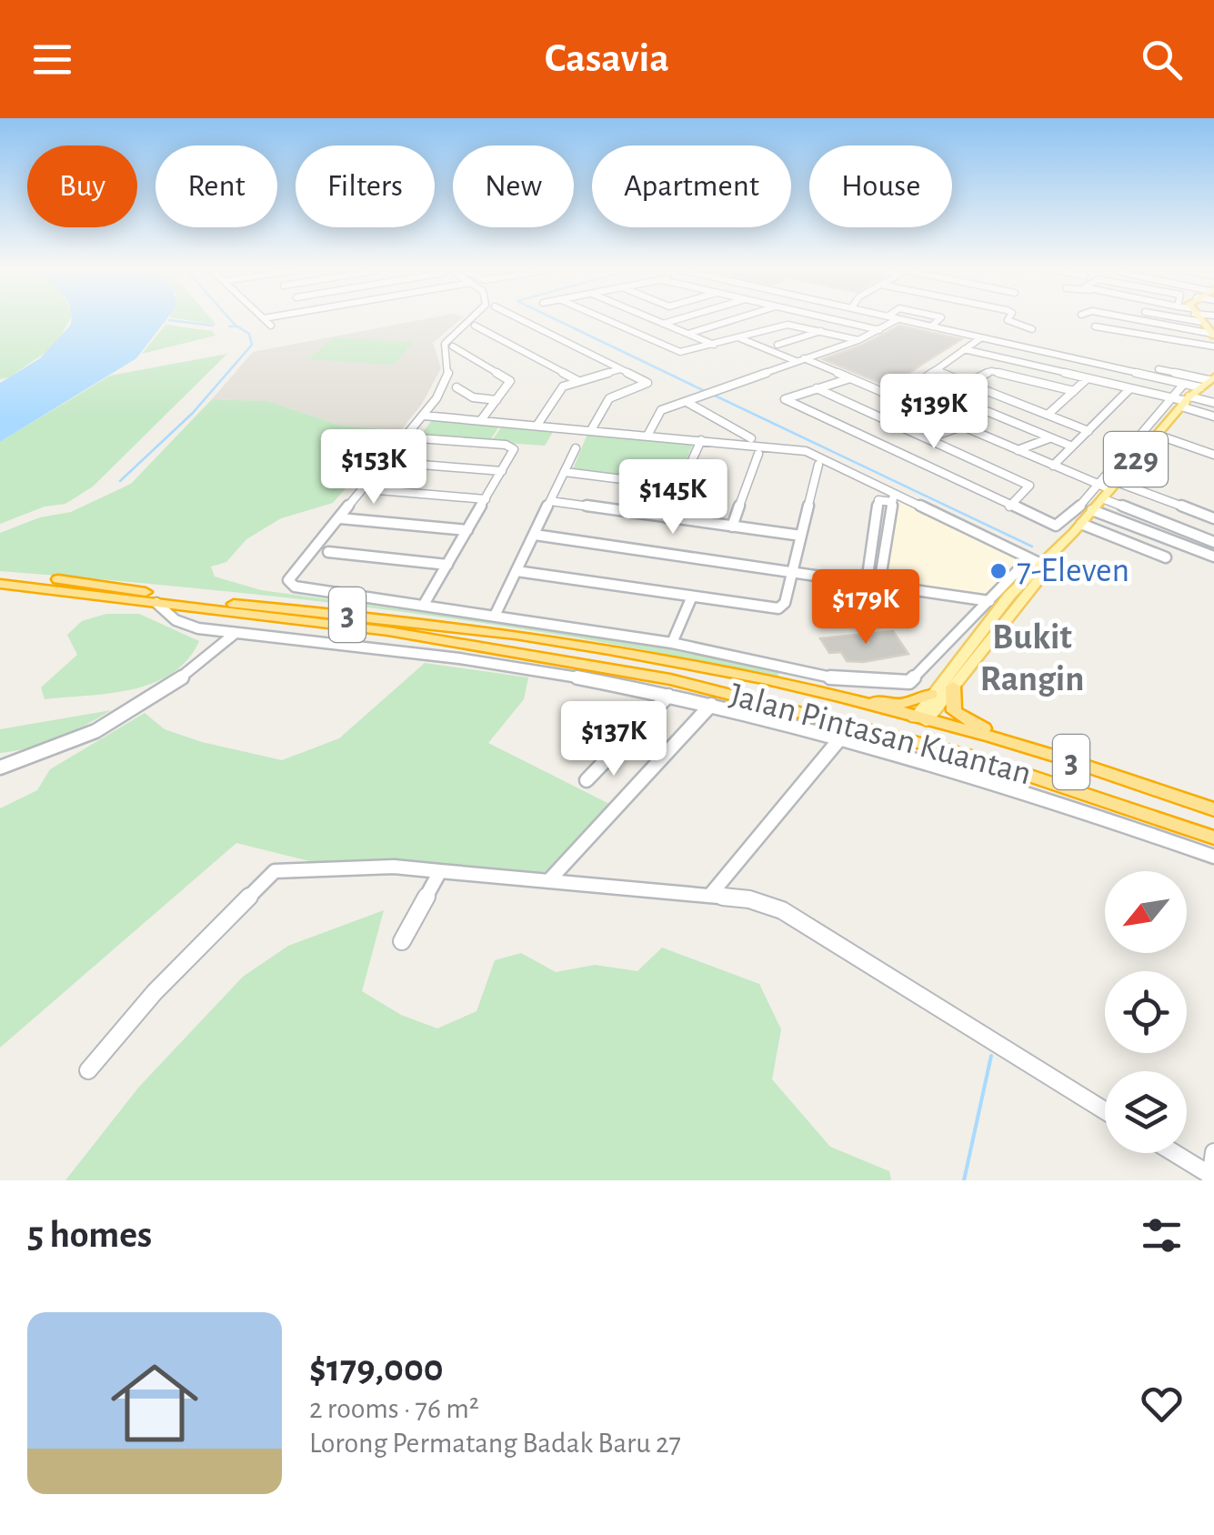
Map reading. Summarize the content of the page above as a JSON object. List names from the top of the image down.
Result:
{
  "streets": {
    "highway": ["3", "Jalan Pintasan Kuantan"],
    "main road": ["229"]
  },
  "crossings": [
    ["229", "Jalan Pintasan Kuantan"]
  ],
  "districts": ["Bukit Rangin"],
  "places": ["7-Eleven"],
  "north": "bottom left",
  "page": {
    "header": "Casavia",
    "chip": [
      "Buy",
      "Rent",
      "Filters",
      "New",
      "Apartment",
      "House"
    ],
    "price": [
      "$139K",
      "$153K",
      "$145K",
      "$179K",
      "$137K"
    ],
    "heading": "5 homes",
    "list": [
      {
        "name": "$179,000",
        "note": "2 rooms · 76 m² · Lorong Permatang Badak Baru 27"
      }
    ]
  }
}
